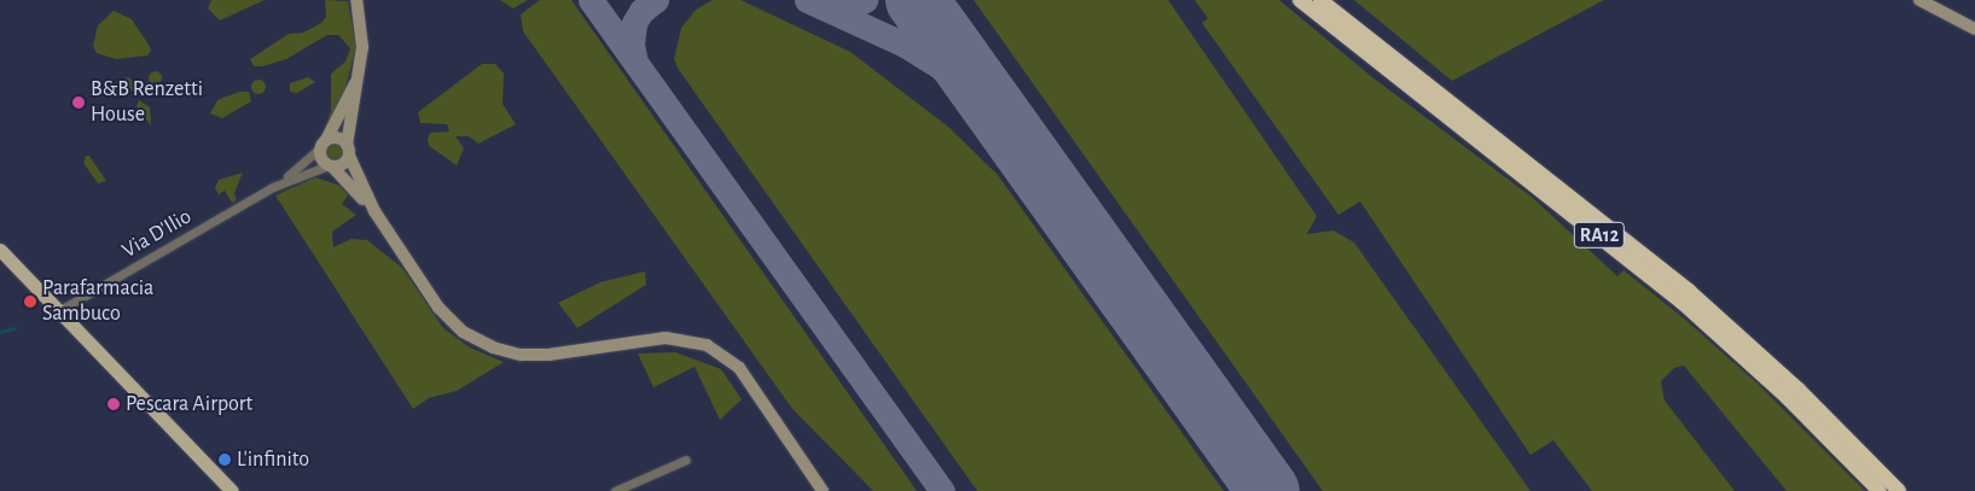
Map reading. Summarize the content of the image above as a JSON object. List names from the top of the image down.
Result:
{
  "streets": {
    "highway": ["RA12"],
    "street": ["Via D'Ilio"]
  },
  "places": [
    "B&B Renzetti House",
    "Parafarmacia Sambuco",
    "Pescara Airport",
    "L'infinito"
  ]
}
